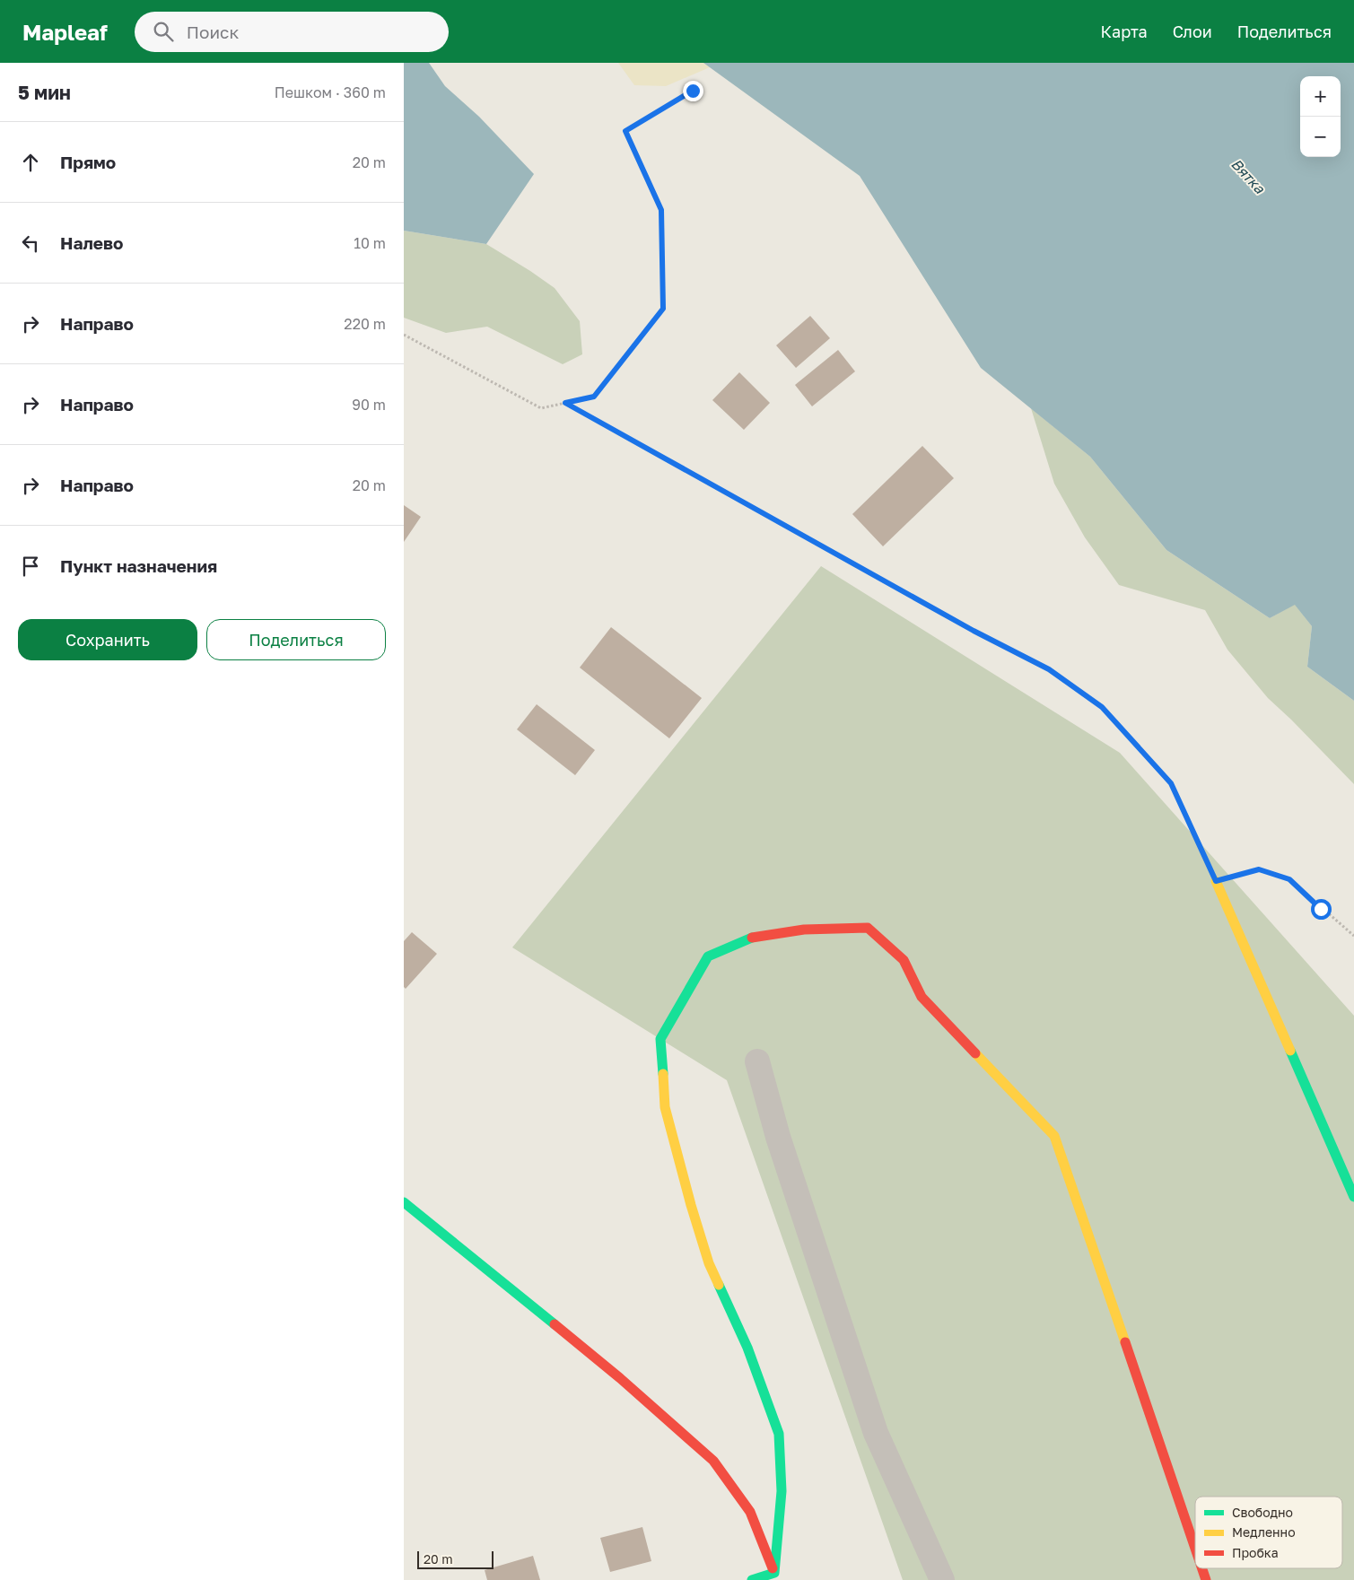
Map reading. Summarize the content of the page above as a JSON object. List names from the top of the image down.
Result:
{
  "water": ["Вятка"],
  "legend": ["Свободно", "Медленно", "Пробка"],
  "scale_bar": "20 m",
  "page": {
    "header": "Mapleaf",
    "search": "Поиск",
    "nav": ["Карта", "Слои", "Поделиться"],
    "heading": ["5 мин", "Пешком · 360 m"],
    "map_buttons": ["+", "−"],
    "list": [
      ["Прямо", "20 m"],
      ["Налево", "10 m"],
      ["Направо", "220 m"],
      ["Направо", "90 m"],
      ["Направо", "20 m"],
      "Пункт назначения"
    ],
    "buttons": ["Сохранить", "Поделиться"],
    "scale": "20 m"
  }
}
